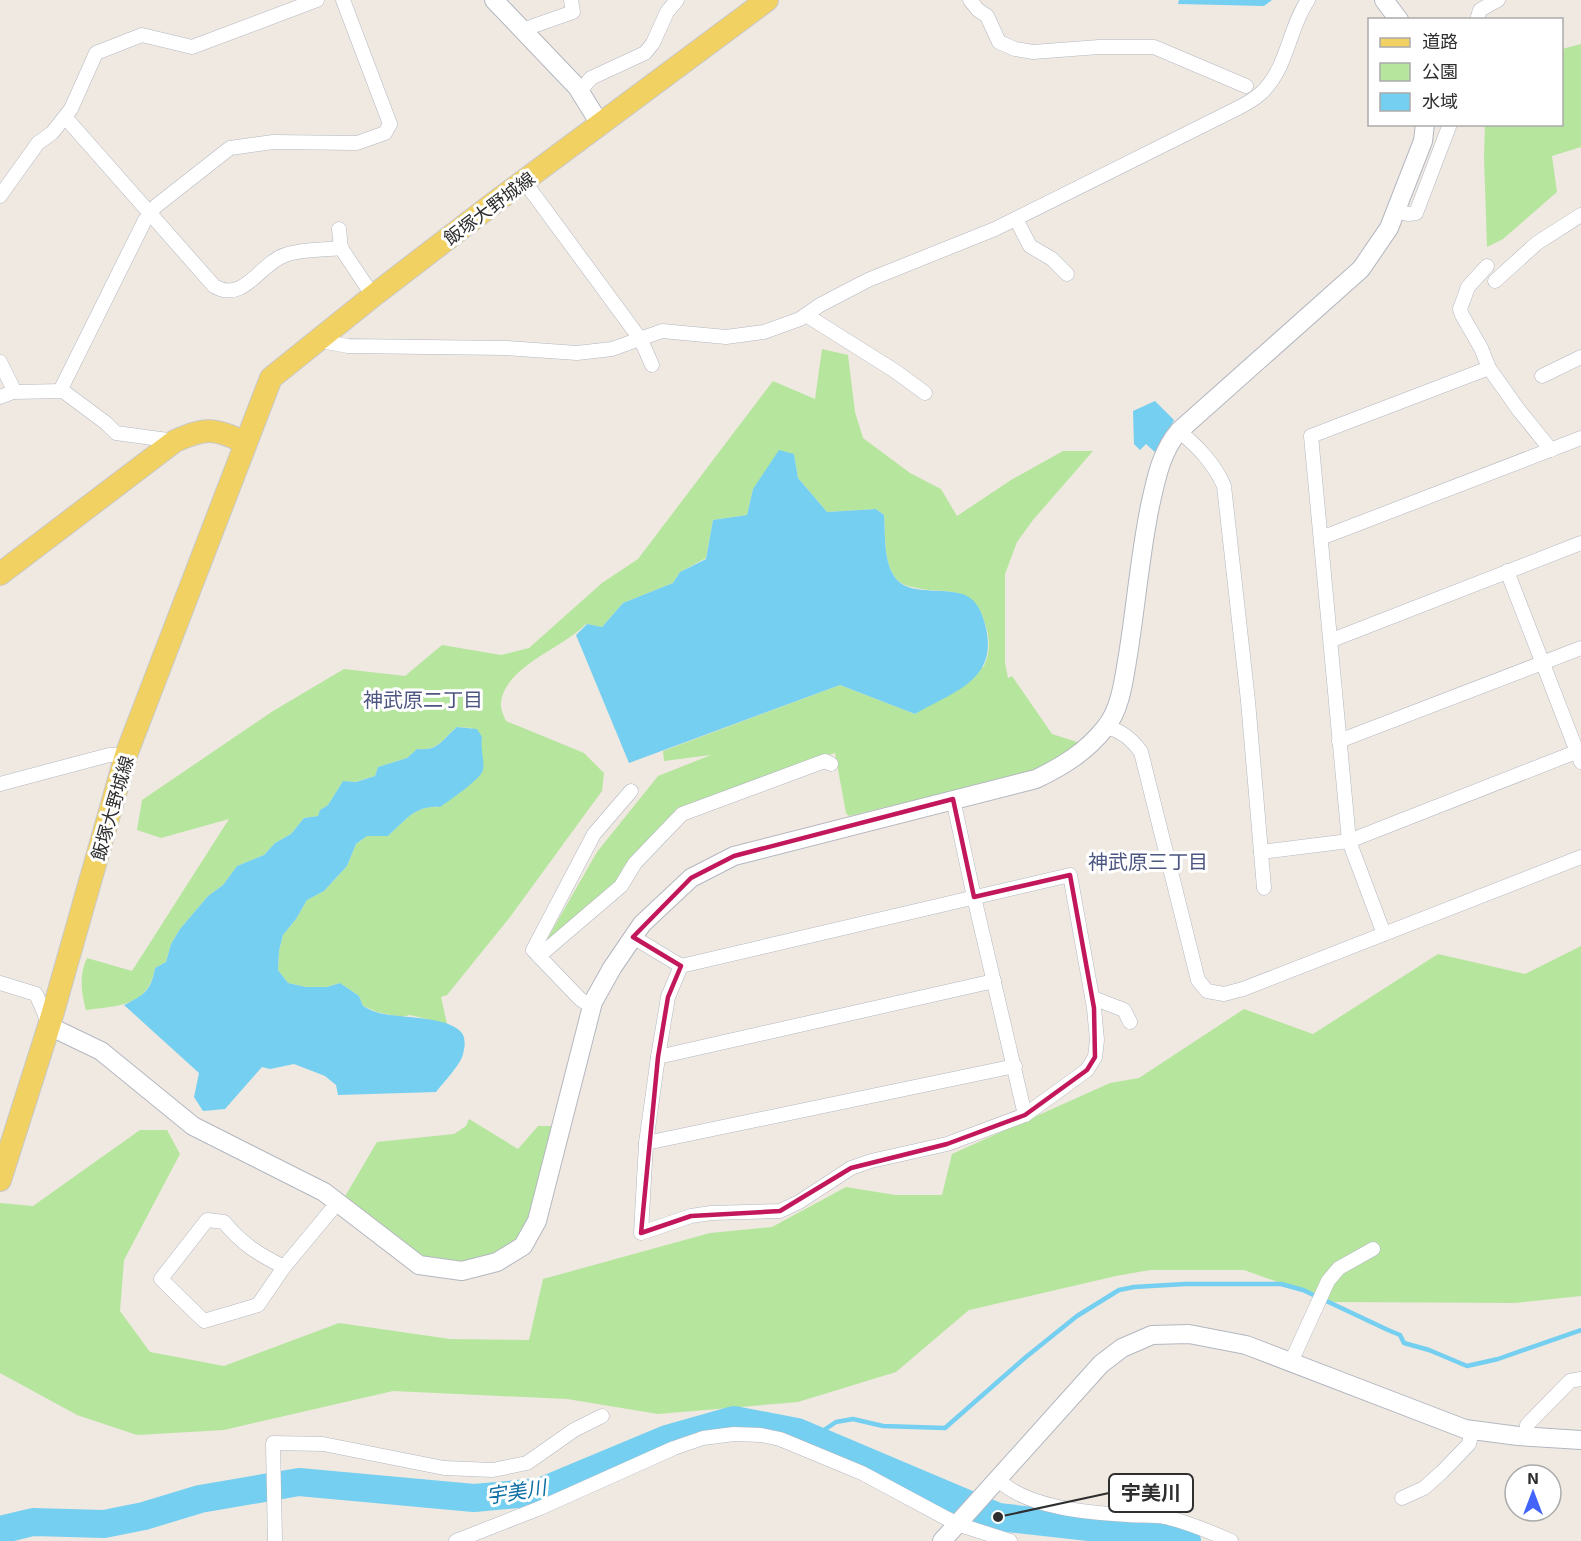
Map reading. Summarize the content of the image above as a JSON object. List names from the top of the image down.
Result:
{
  "streets": {
    "main road": ["飯塚大野城線"]
  },
  "districts": ["神武原二丁目", "神武原三丁目"],
  "water": ["宇美川"],
  "places": ["宇美川"],
  "legend": ["道路", "公園", "水域"],
  "north": "top"
}
